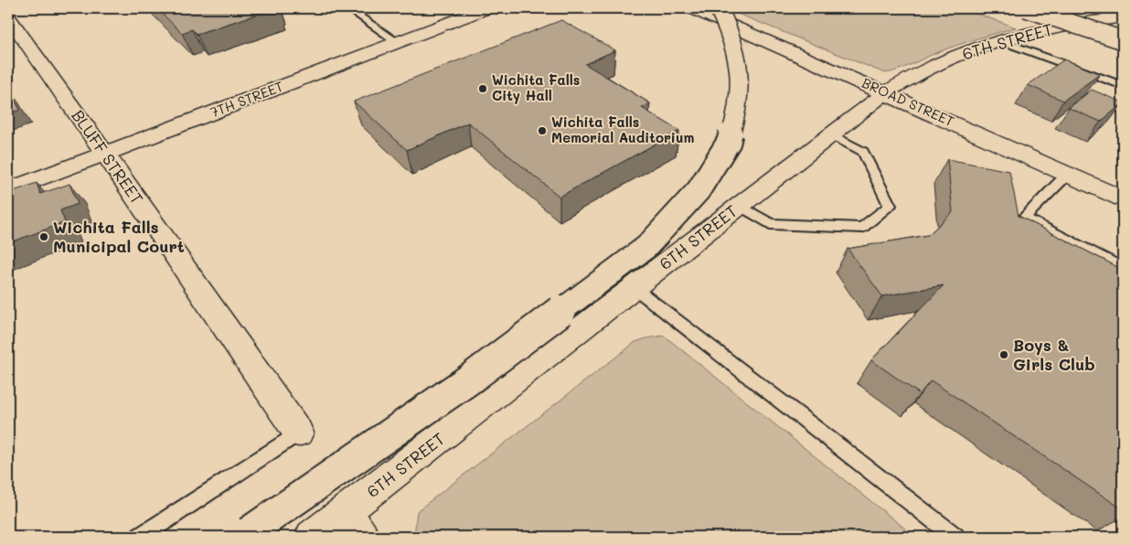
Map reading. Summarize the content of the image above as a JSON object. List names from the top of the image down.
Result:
{
  "streets": {
    "main road": [
      "6TH STREET",
      "7TH STREET",
      "BROAD STREET",
      "BLUFF STREET"
    ]
  },
  "crossings": [
    ["6TH STREET", "BROAD STREET"],
    ["7TH STREET", "BLUFF STREET"]
  ],
  "places": [
    "Wichita Falls City Hall",
    "Wichita Falls Memorial Auditorium",
    "Wichita Falls Municipal Court",
    "Boys & Girls Club"
  ]
}
